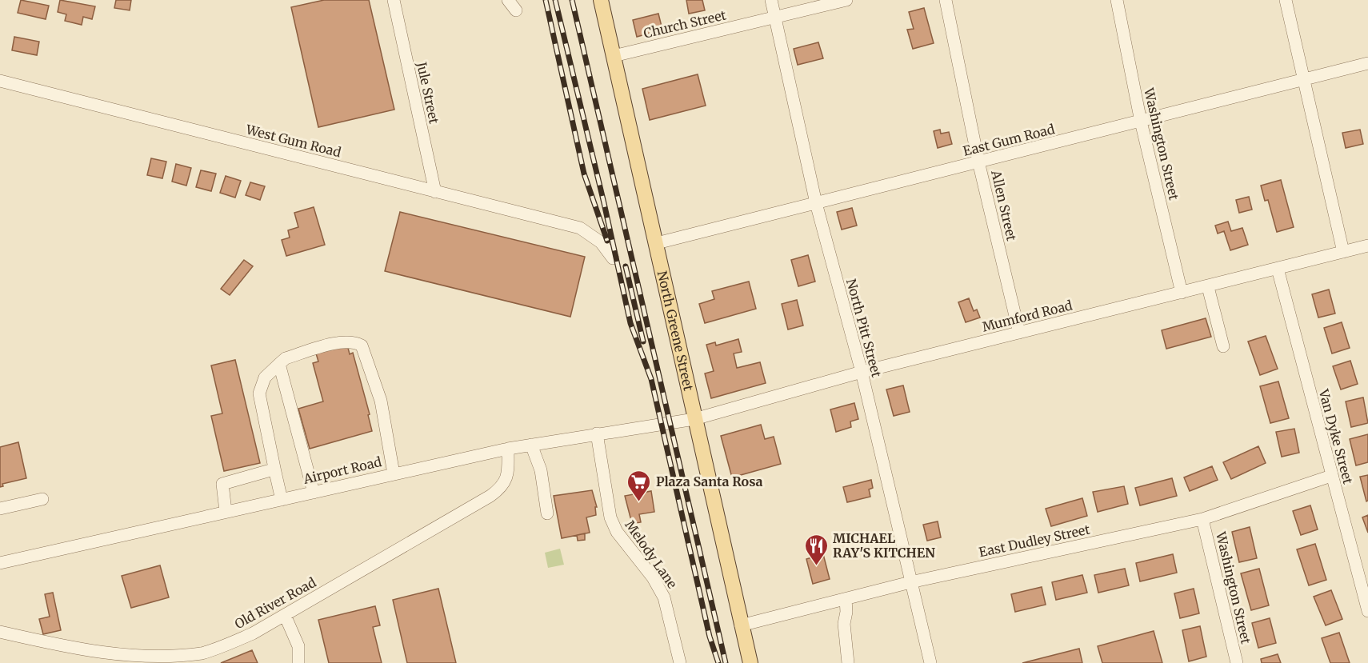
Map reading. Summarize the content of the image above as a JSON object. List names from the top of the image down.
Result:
{
  "streets": {
    "main road": ["North Greene Street"],
    "street": [
      "Church Street",
      "Jule Street",
      "East Gum Road",
      "West Gum Road",
      "Washington Street",
      "Allen Street",
      "Mumford Road",
      "North Pitt Street",
      "Van Dyke Street",
      "Airport Road",
      "East Dudley Street",
      "Melody Lane",
      "Old River Road"
    ]
  },
  "crossings": [
    ["Church Street", "North Pitt Street"],
    ["Church Street", "North Greene Street"],
    ["Jule Street", "West Gum Road"],
    ["East Gum Road", "Washington Street"],
    ["East Gum Road", "Allen Street"],
    ["East Gum Road", "North Pitt Street"],
    ["East Gum Road", "North Greene Street"],
    ["Washington Street", "Mumford Road"],
    ["Washington Street", "East Dudley Street"],
    ["Allen Street", "Mumford Road"],
    ["Mumford Road", "North Pitt Street"],
    ["Mumford Road", "North Greene Street"],
    ["Mumford Road", "Van Dyke Street"],
    ["Mumford Road", "Airport Road"],
    ["North Pitt Street", "East Dudley Street"],
    ["North Greene Street", "Airport Road"],
    ["North Greene Street", "East Dudley Street"],
    ["Van Dyke Street", "East Dudley Street"],
    ["Airport Road", "Melody Lane"],
    ["Airport Road", "Old River Road"]
  ],
  "places": {
    "supermarket": ["Plaza Santa Rosa"],
    "restaurant": ["MICHAEL RAY'S KITCHEN"]
  }
}
